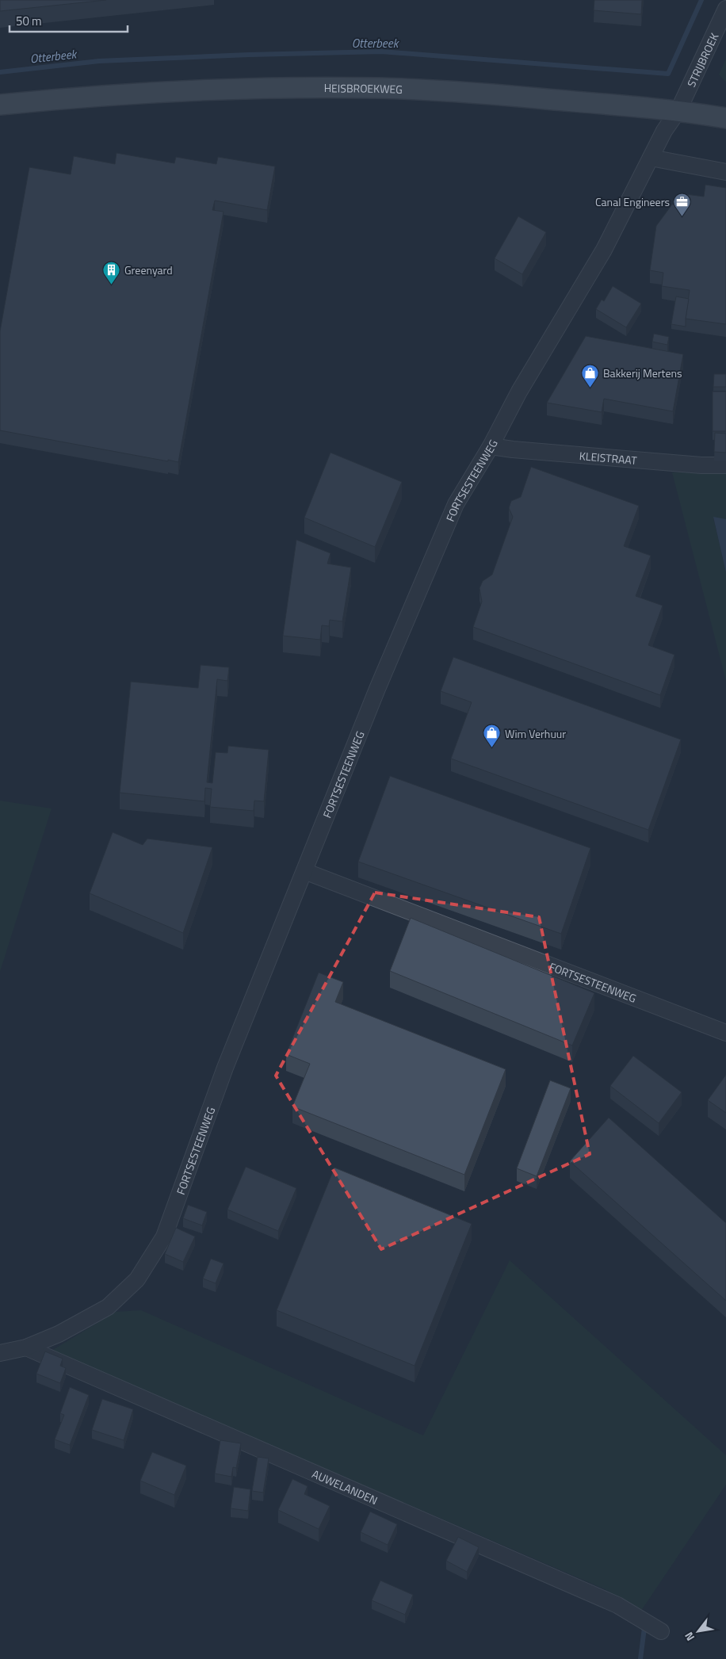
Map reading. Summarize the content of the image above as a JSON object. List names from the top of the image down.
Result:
{
  "streets": {
    "main road": ["HEISBROEKWEG"],
    "street": [
      "STRIJBROEK",
      "KLEISTRAAT",
      "FORTSESTEENWEG",
      "AUWELANDEN"
    ]
  },
  "crossings": [
    ["STRIJBROEK", "HEISBROEKWEG"],
    ["STRIJBROEK", "FORTSESTEENWEG"],
    ["HEISBROEKWEG", "FORTSESTEENWEG"],
    ["KLEISTRAAT", "FORTSESTEENWEG"],
    ["FORTSESTEENWEG", "AUWELANDEN"]
  ],
  "water": ["Otterbeek"],
  "places": {
    "office": ["Canal Engineers"],
    "building": ["Greenyard"],
    "shop": ["Bakkerij Mertens", "Wim Verhuur"]
  },
  "scale_bar": "50 m",
  "north": "bottom left"
}
